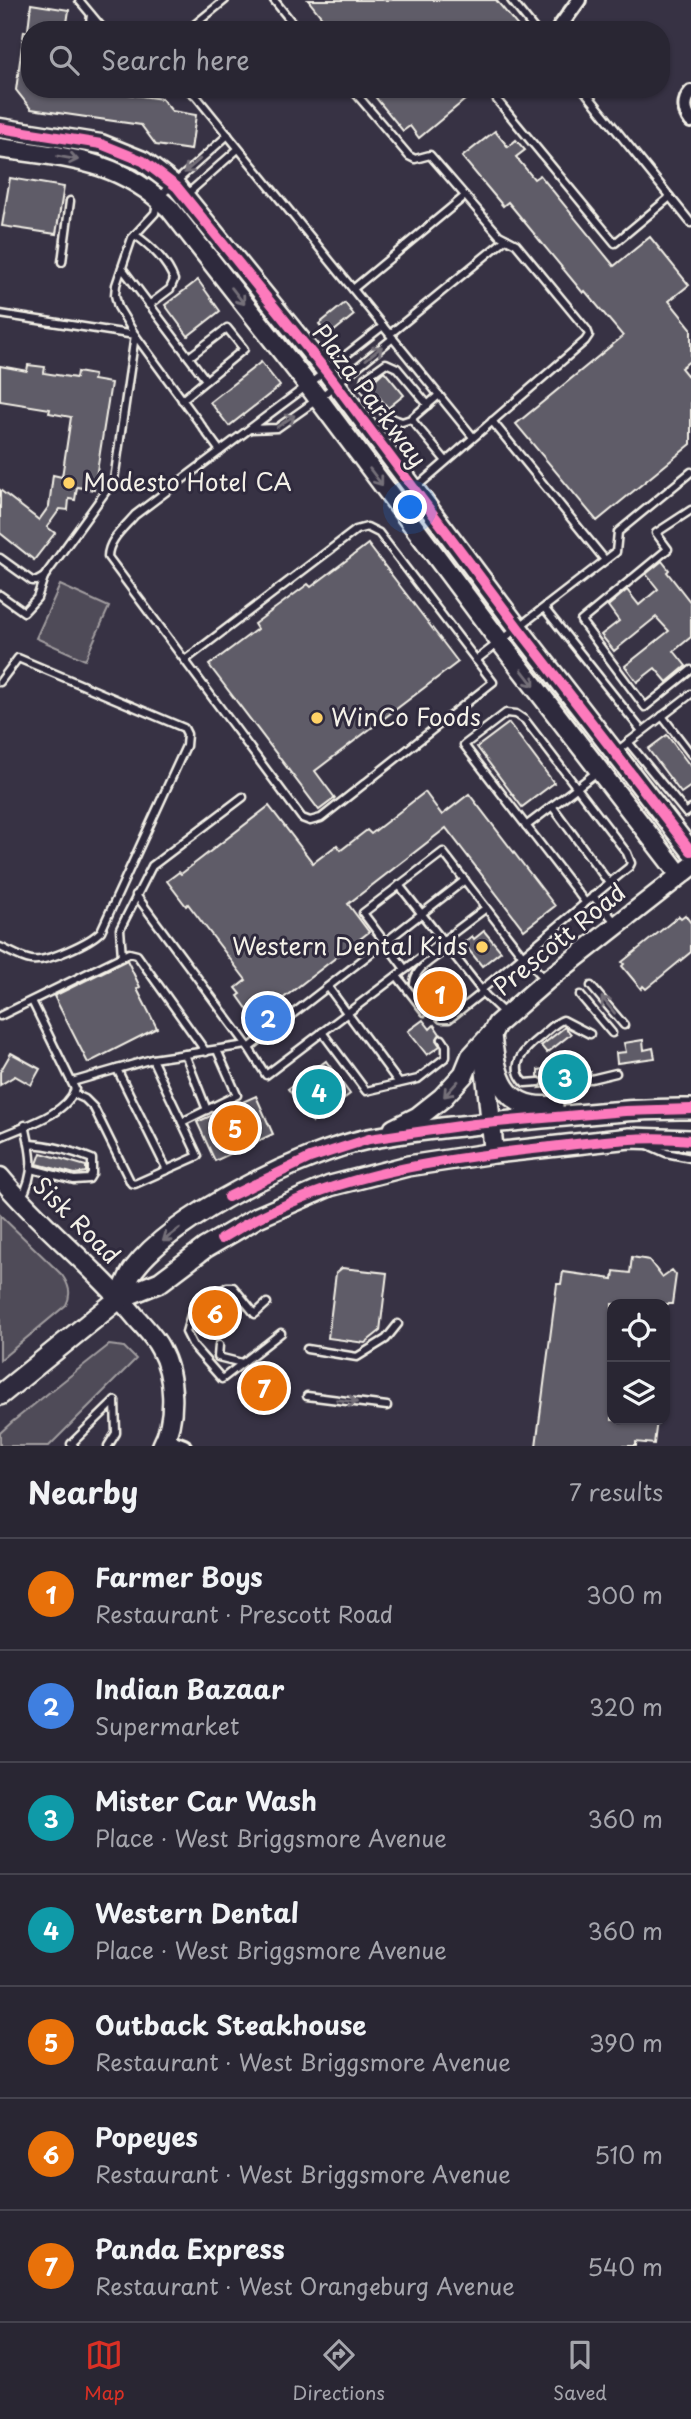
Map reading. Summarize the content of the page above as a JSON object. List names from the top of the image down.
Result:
{
  "streets": {
    "street": ["Plaza Parkway", "Prescott Road", "Sisk Road"]
  },
  "crossings": [
    ["Plaza Parkway", "Prescott Road"]
  ],
  "places": ["Modesto Hotel CA", "WinCo Foods", "Western Dental Kids"],
  "page": {
    "search": "Search here",
    "pins": [
      "1",
      "2",
      "3",
      "4",
      "5",
      "6",
      "7"
    ],
    "heading": ["Nearby", "7 results"],
    "list": [
      {
        "mark": "1",
        "name": "Farmer Boys",
        "note": "Restaurant · Prescott Road",
        "value": "300 m"
      },
      {
        "mark": "2",
        "name": "Indian Bazaar",
        "note": "Supermarket",
        "value": "320 m"
      },
      {
        "mark": "3",
        "name": "Mister Car Wash",
        "note": "Place · West Briggsmore Avenue",
        "value": "360 m"
      },
      {
        "mark": "4",
        "name": "Western Dental",
        "note": "Place · West Briggsmore Avenue",
        "value": "360 m"
      },
      {
        "mark": "5",
        "name": "Outback Steakhouse",
        "note": "Restaurant · West Briggsmore Avenue",
        "value": "390 m"
      },
      {
        "mark": "6",
        "name": "Popeyes",
        "note": "Restaurant · West Briggsmore Avenue",
        "value": "510 m"
      },
      {
        "mark": "7",
        "name": "Panda Express",
        "note": "Restaurant · West Orangeburg Avenue",
        "value": "540 m"
      }
    ],
    "nav": ["Map", "Directions", "Saved"]
  }
}
